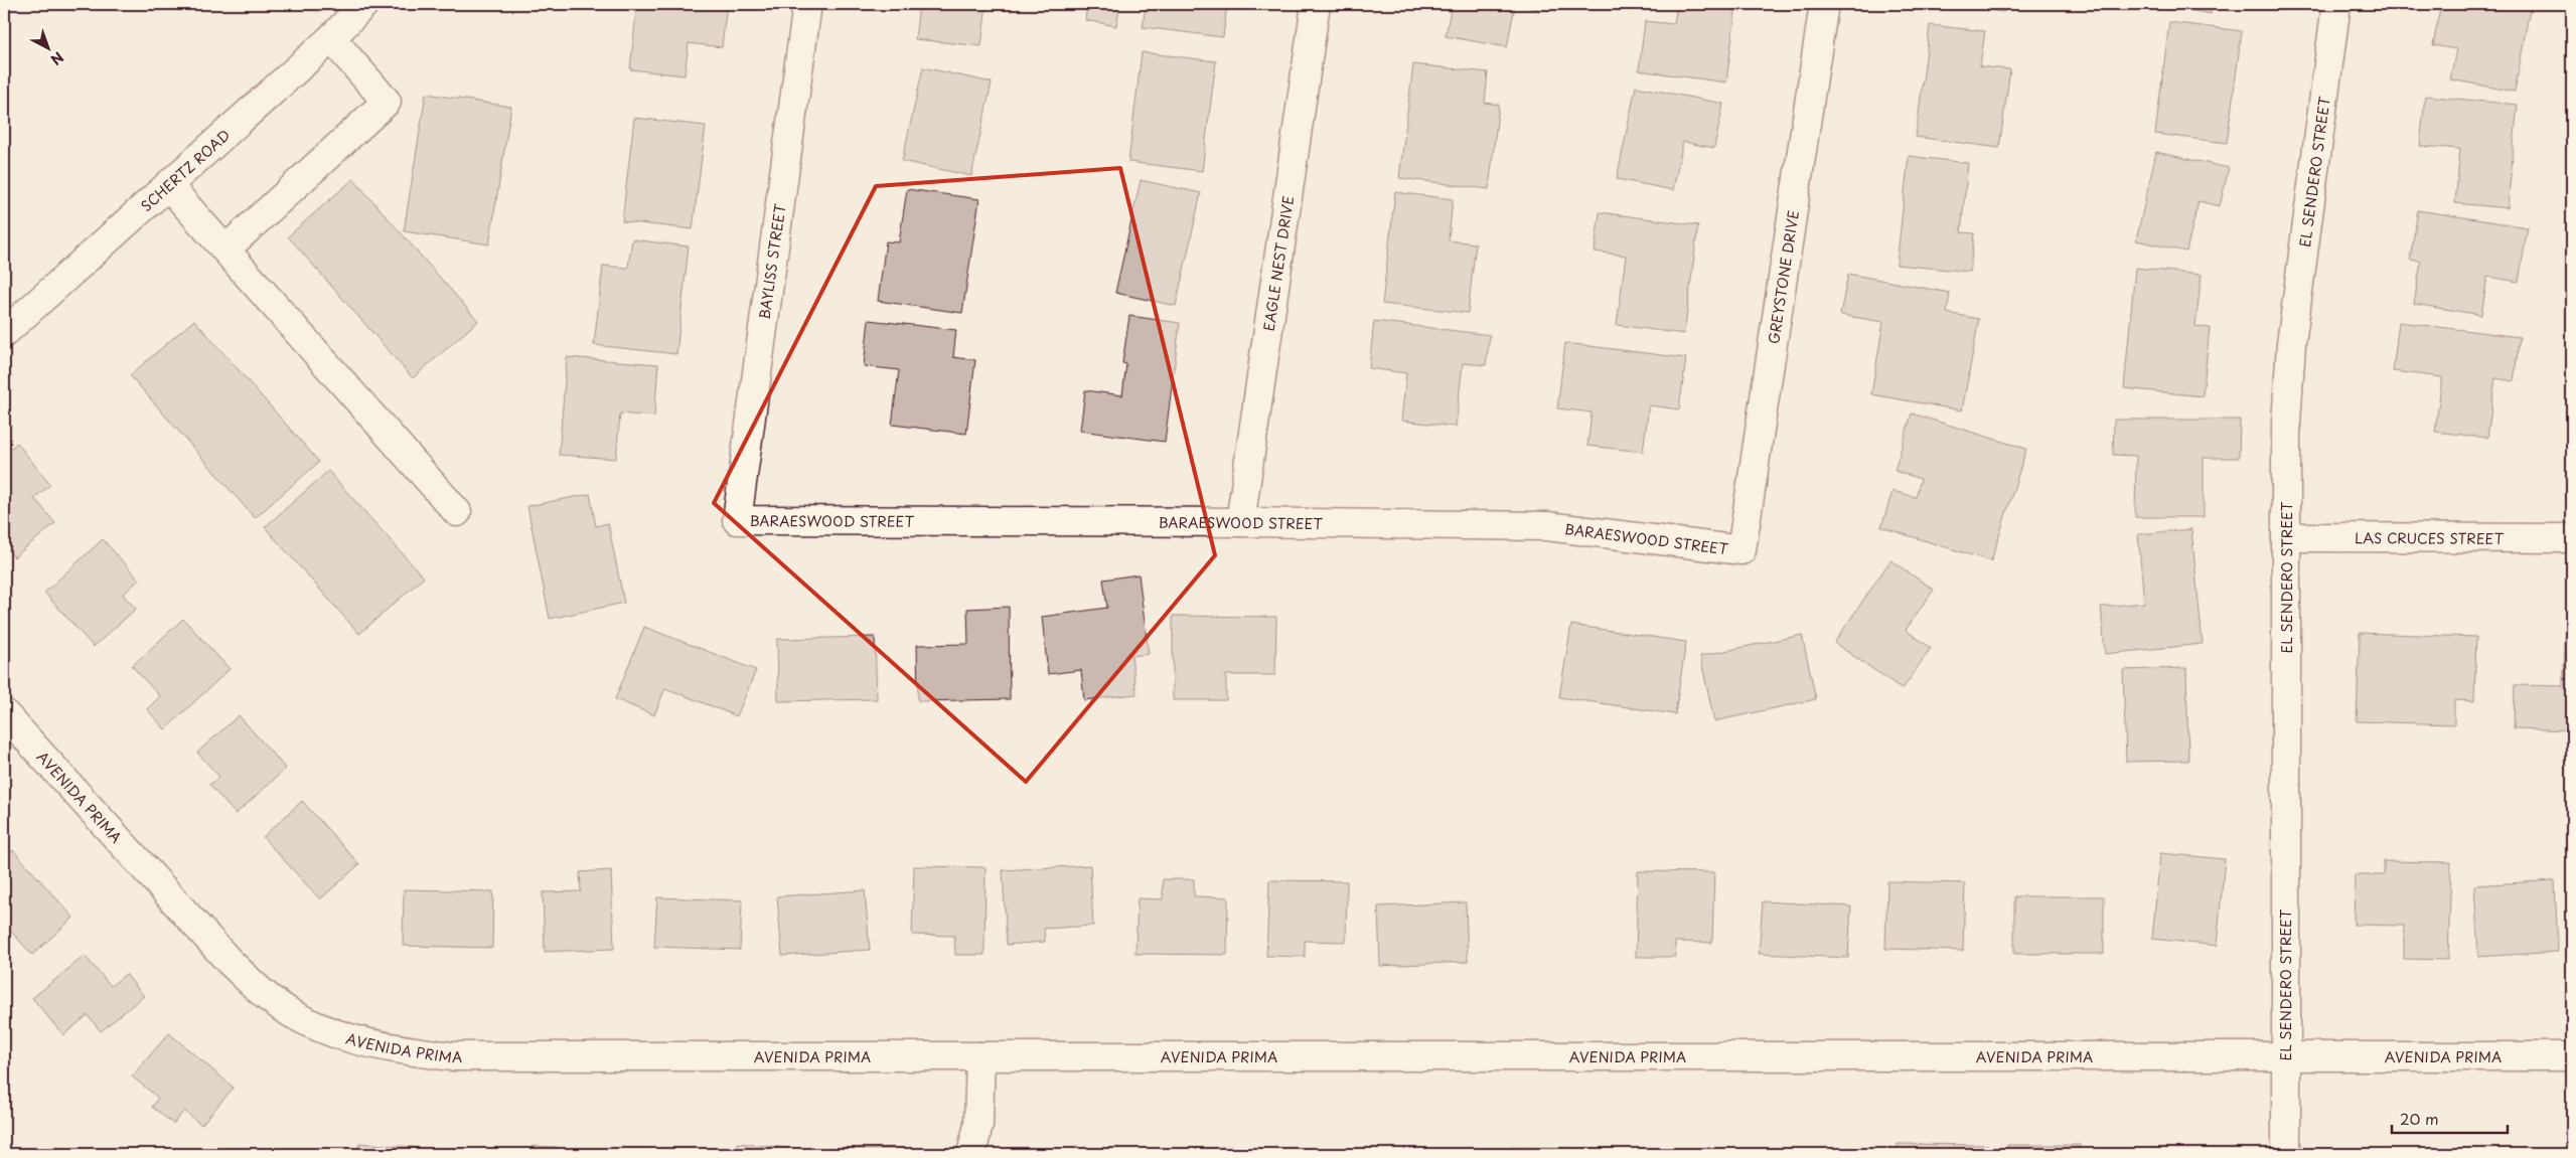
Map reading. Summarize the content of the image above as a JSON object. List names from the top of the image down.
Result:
{
  "streets": {
    "street": [
      "SCHERTZ ROAD",
      "EL SENDERO STREET",
      "BAYLISS STREET",
      "EAGLE NEST DRIVE",
      "GREYSTONE DRIVE",
      "BARAESWOOD STREET",
      "LAS CRUCES STREET",
      "AVENIDA PRIMA"
    ]
  },
  "crossings": [
    ["EL SENDERO STREET", "LAS CRUCES STREET"],
    ["EL SENDERO STREET", "AVENIDA PRIMA"],
    ["BAYLISS STREET", "BARAESWOOD STREET"],
    ["EAGLE NEST DRIVE", "BARAESWOOD STREET"],
    ["GREYSTONE DRIVE", "BARAESWOOD STREET"]
  ],
  "scale_bar": "20 m",
  "north": "bottom right"
}
